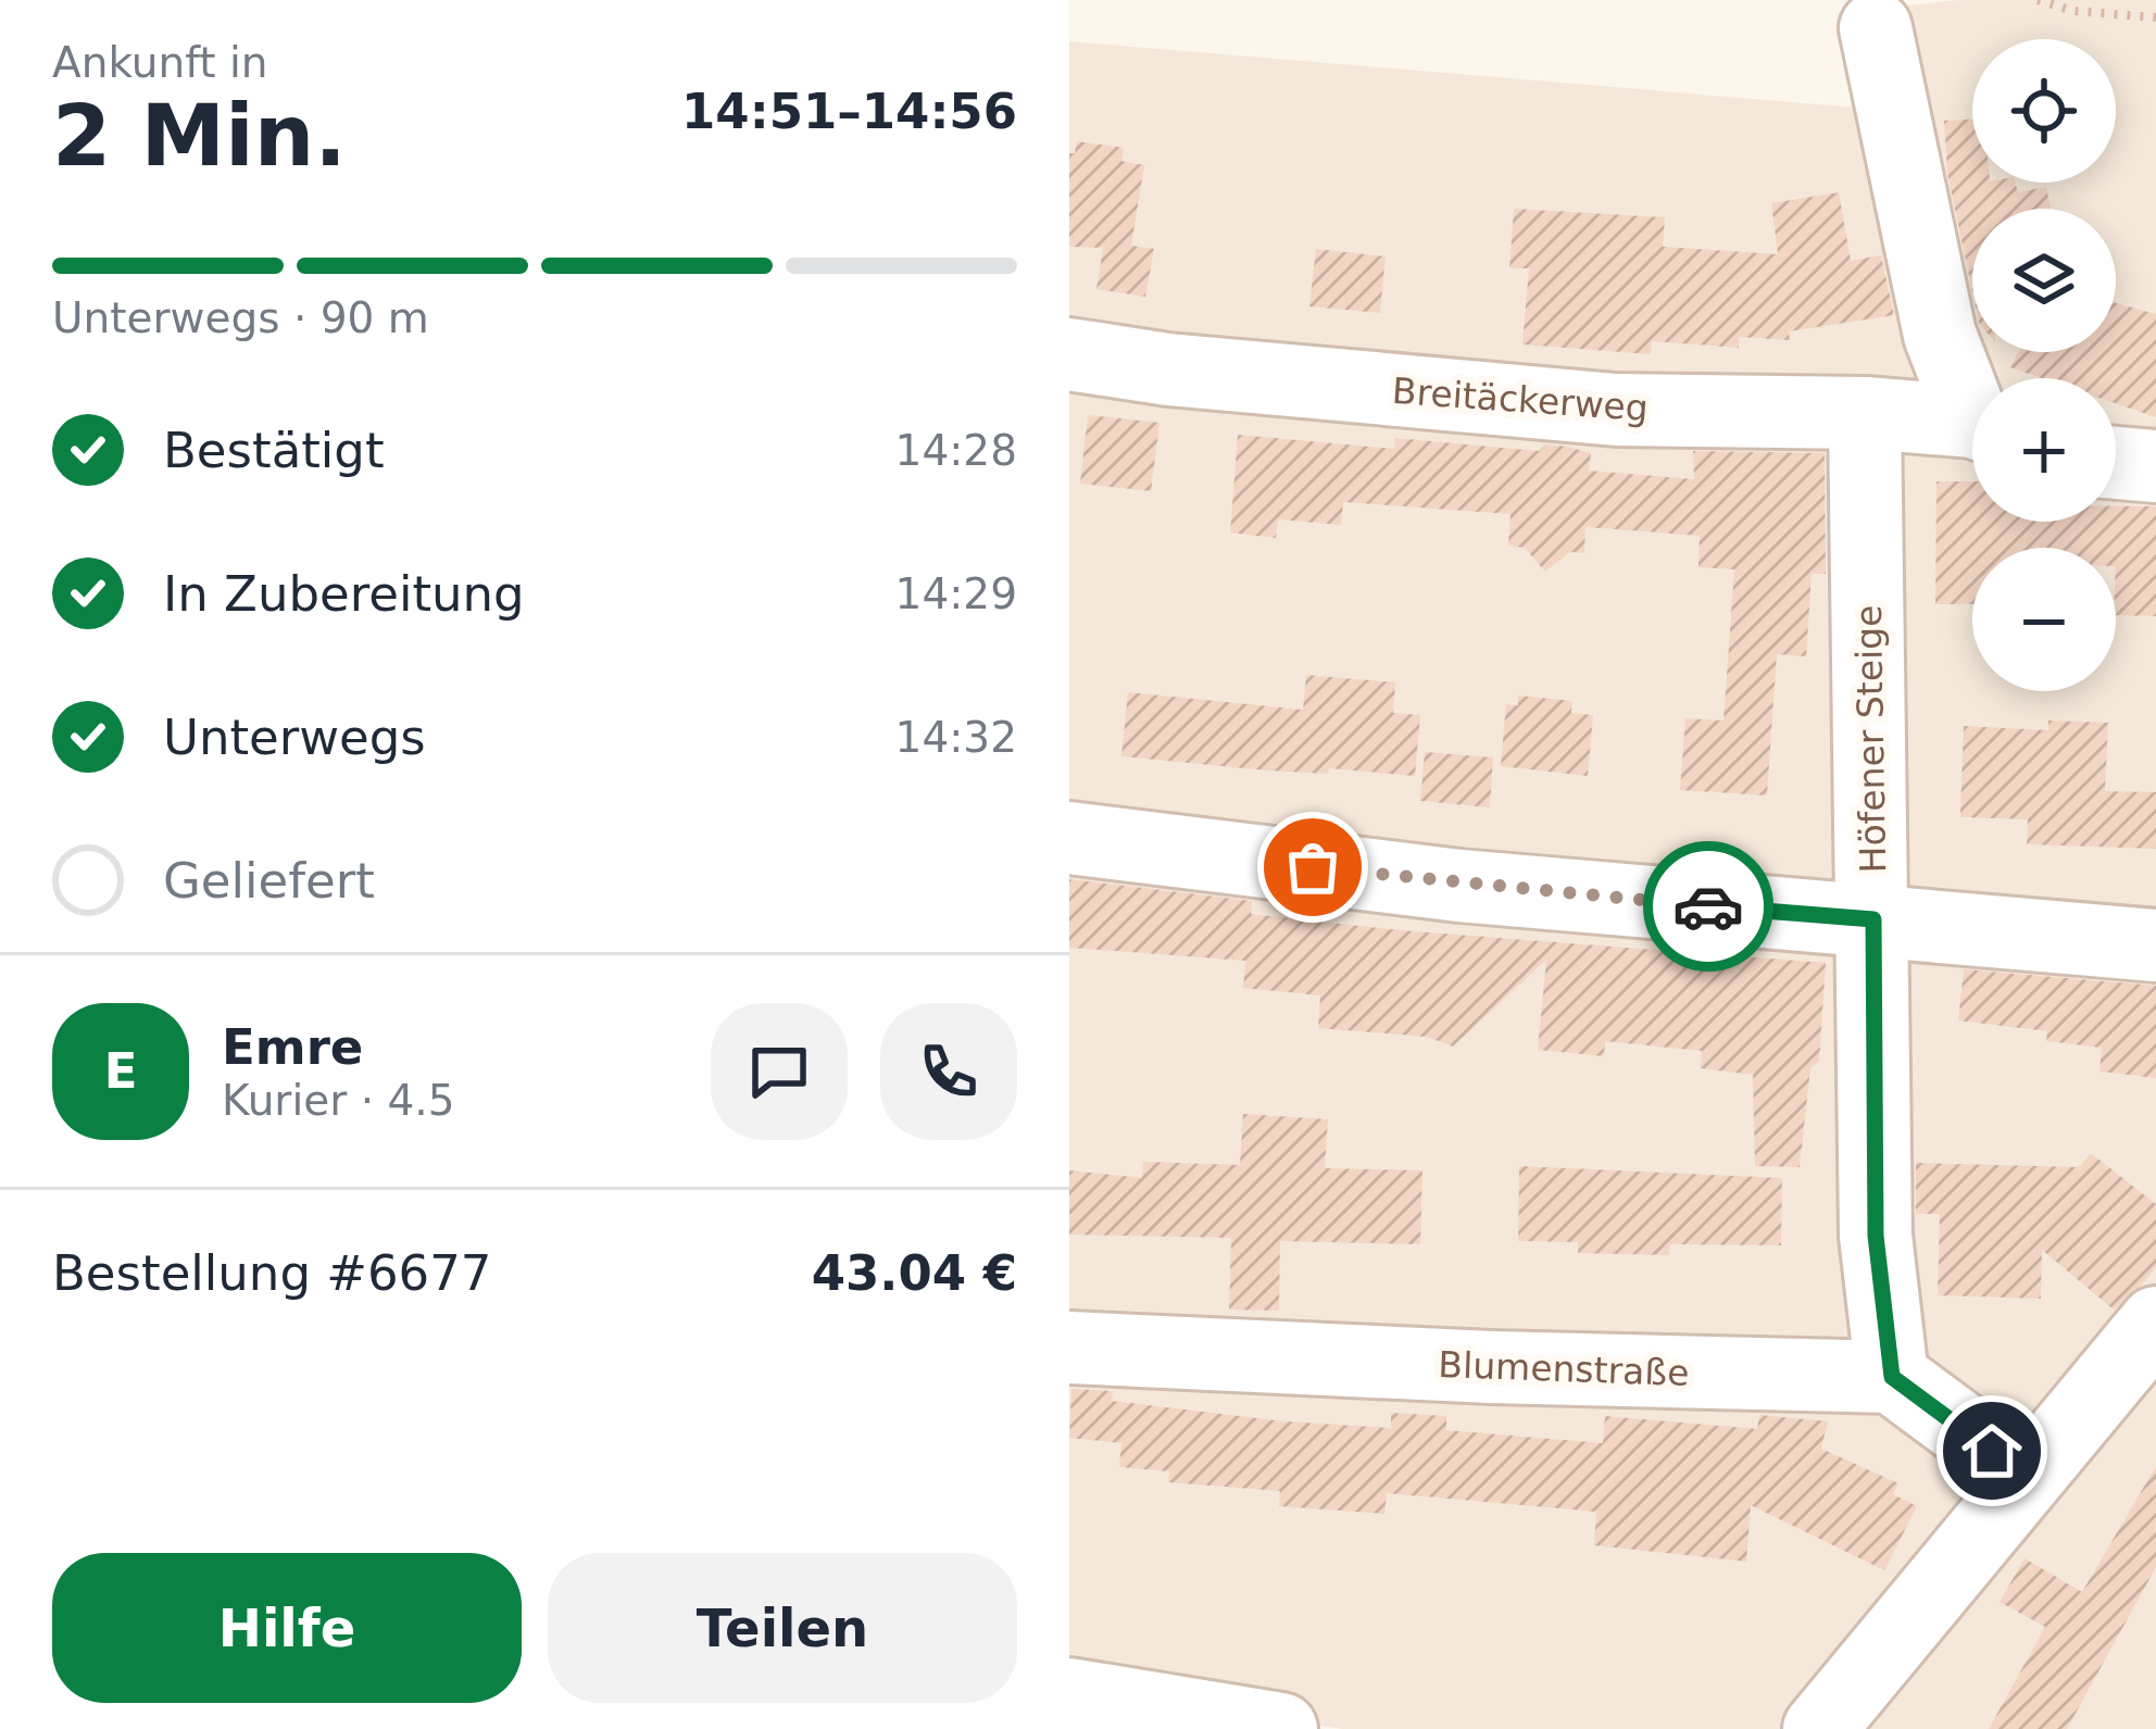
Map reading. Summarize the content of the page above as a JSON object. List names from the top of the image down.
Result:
{
  "streets": {
    "street": ["Breitäckerweg", "Höfener Steige", "Blumenstraße"]
  },
  "crossings": [
    ["Breitäckerweg", "Höfener Steige"],
    ["Höfener Steige", "Blumenstraße"]
  ],
  "page": {
    "heading": ["2 Min.", "Ankunft in", "14:51–14:56"],
    "panel": [
      "Emre",
      "Kurier · 4.5",
      "Bestellung #6677",
      "43.04 €"
    ],
    "map_buttons": ["+", "−"],
    "bar": "Unterwegs · 90 m",
    "list": [
      ["Bestätigt", "14:28"],
      ["In Zubereitung", "14:29"],
      ["Unterwegs", "14:32"],
      "Geliefert"
    ],
    "round": "E",
    "buttons": ["Hilfe", "Teilen"]
  }
}
